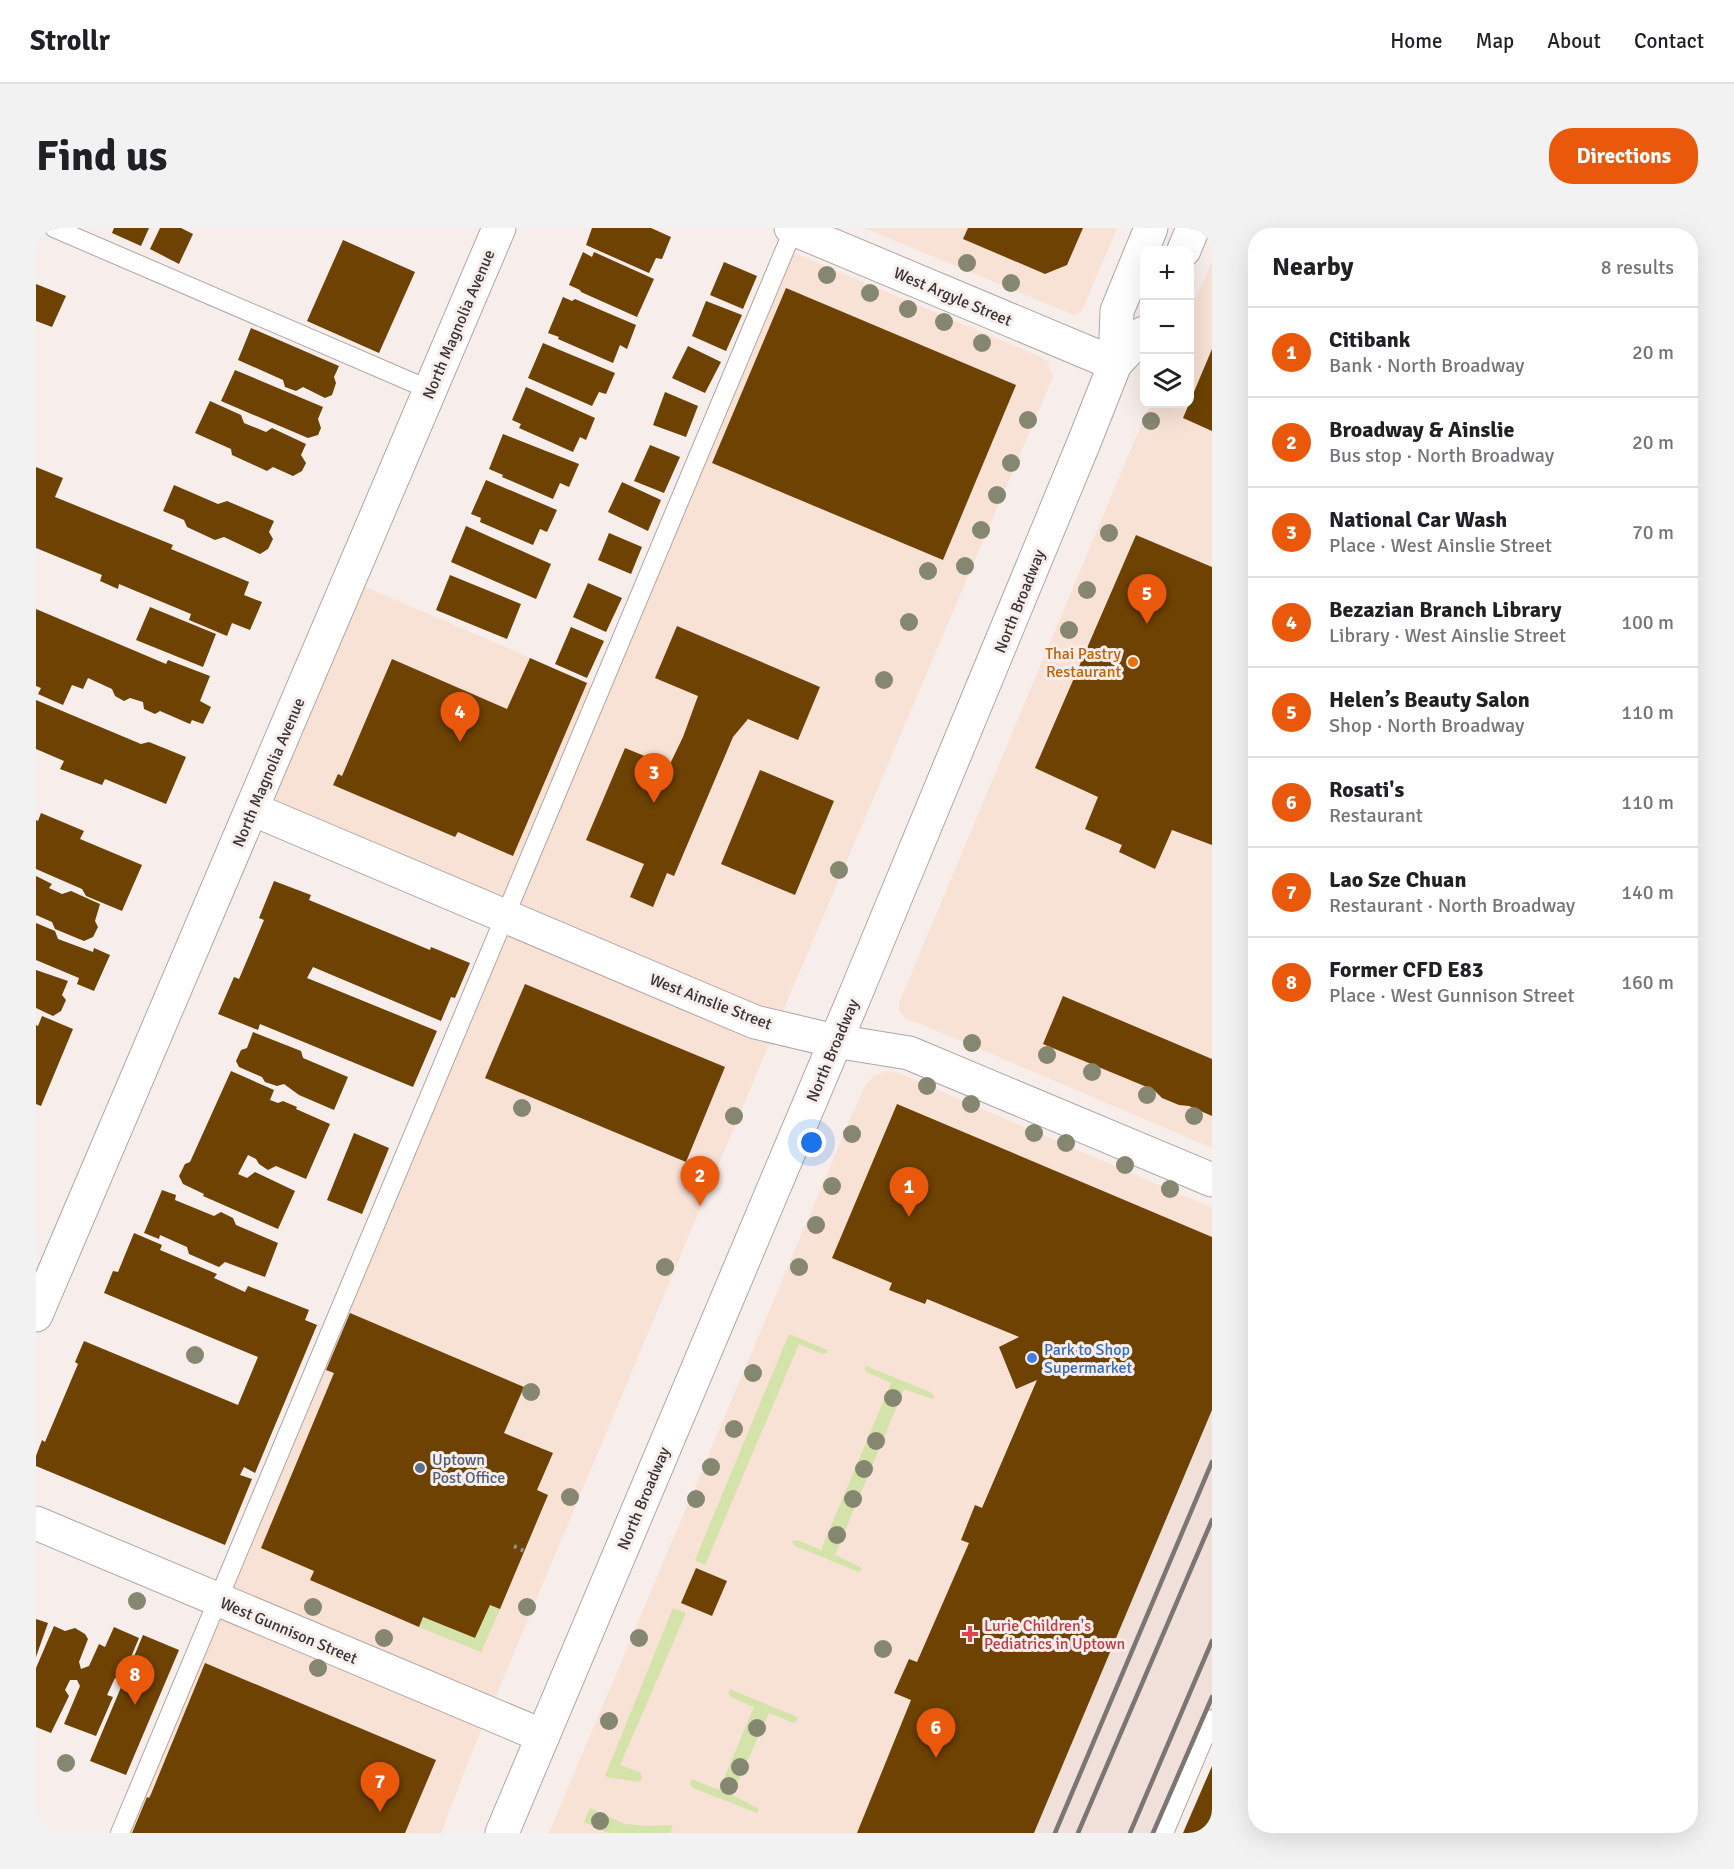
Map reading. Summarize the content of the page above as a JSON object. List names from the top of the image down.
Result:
{
  "streets": {
    "street": [
      "West Argyle Street",
      "North Magnolia Avenue",
      "North Broadway",
      "West Ainslie Street",
      "West Gunnison Street"
    ]
  },
  "crossings": [
    ["West Argyle Street", "North Broadway"],
    ["North Magnolia Avenue", "West Ainslie Street"],
    ["North Broadway", "West Ainslie Street"],
    ["North Broadway", "West Gunnison Street"]
  ],
  "places": {
    "other": ["Thai Pastry Restaurant", "Park to Shop Supermarket", "Uptown Post Office"],
    "health": ["Lurie Children's Pediatrics in Uptown"]
  },
  "page": {
    "header": "Strollr",
    "nav": [
      "Home",
      "Map",
      "About",
      "Contact"
    ],
    "buttons": "Directions",
    "title": "Find us",
    "heading": ["Nearby", "8 results"],
    "map_buttons": ["+", "−"],
    "list": [
      {
        "mark": "1",
        "name": "Citibank",
        "note": "Bank · North Broadway",
        "value": "20 m"
      },
      {
        "mark": "2",
        "name": "Broadway & Ainslie",
        "note": "Bus stop · North Broadway",
        "value": "20 m"
      },
      {
        "mark": "3",
        "name": "National Car Wash",
        "note": "Place · West Ainslie Street",
        "value": "70 m"
      },
      {
        "mark": "4",
        "name": "Bezazian Branch Library",
        "note": "Library · West Ainslie Street",
        "value": "100 m"
      },
      {
        "mark": "5",
        "name": "Helen’s Beauty Salon",
        "note": "Shop · North Broadway",
        "value": "110 m"
      },
      {
        "mark": "6",
        "name": "Rosati's",
        "note": "Restaurant",
        "value": "110 m"
      },
      {
        "mark": "7",
        "name": "Lao Sze Chuan",
        "note": "Restaurant · North Broadway",
        "value": "140 m"
      },
      {
        "mark": "8",
        "name": "Former CFD E83",
        "note": "Place · West Gunnison Street",
        "value": "160 m"
      }
    ],
    "pins": [
      "5",
      "4",
      "3",
      "2",
      "1",
      "8",
      "6",
      "7"
    ]
  }
}
